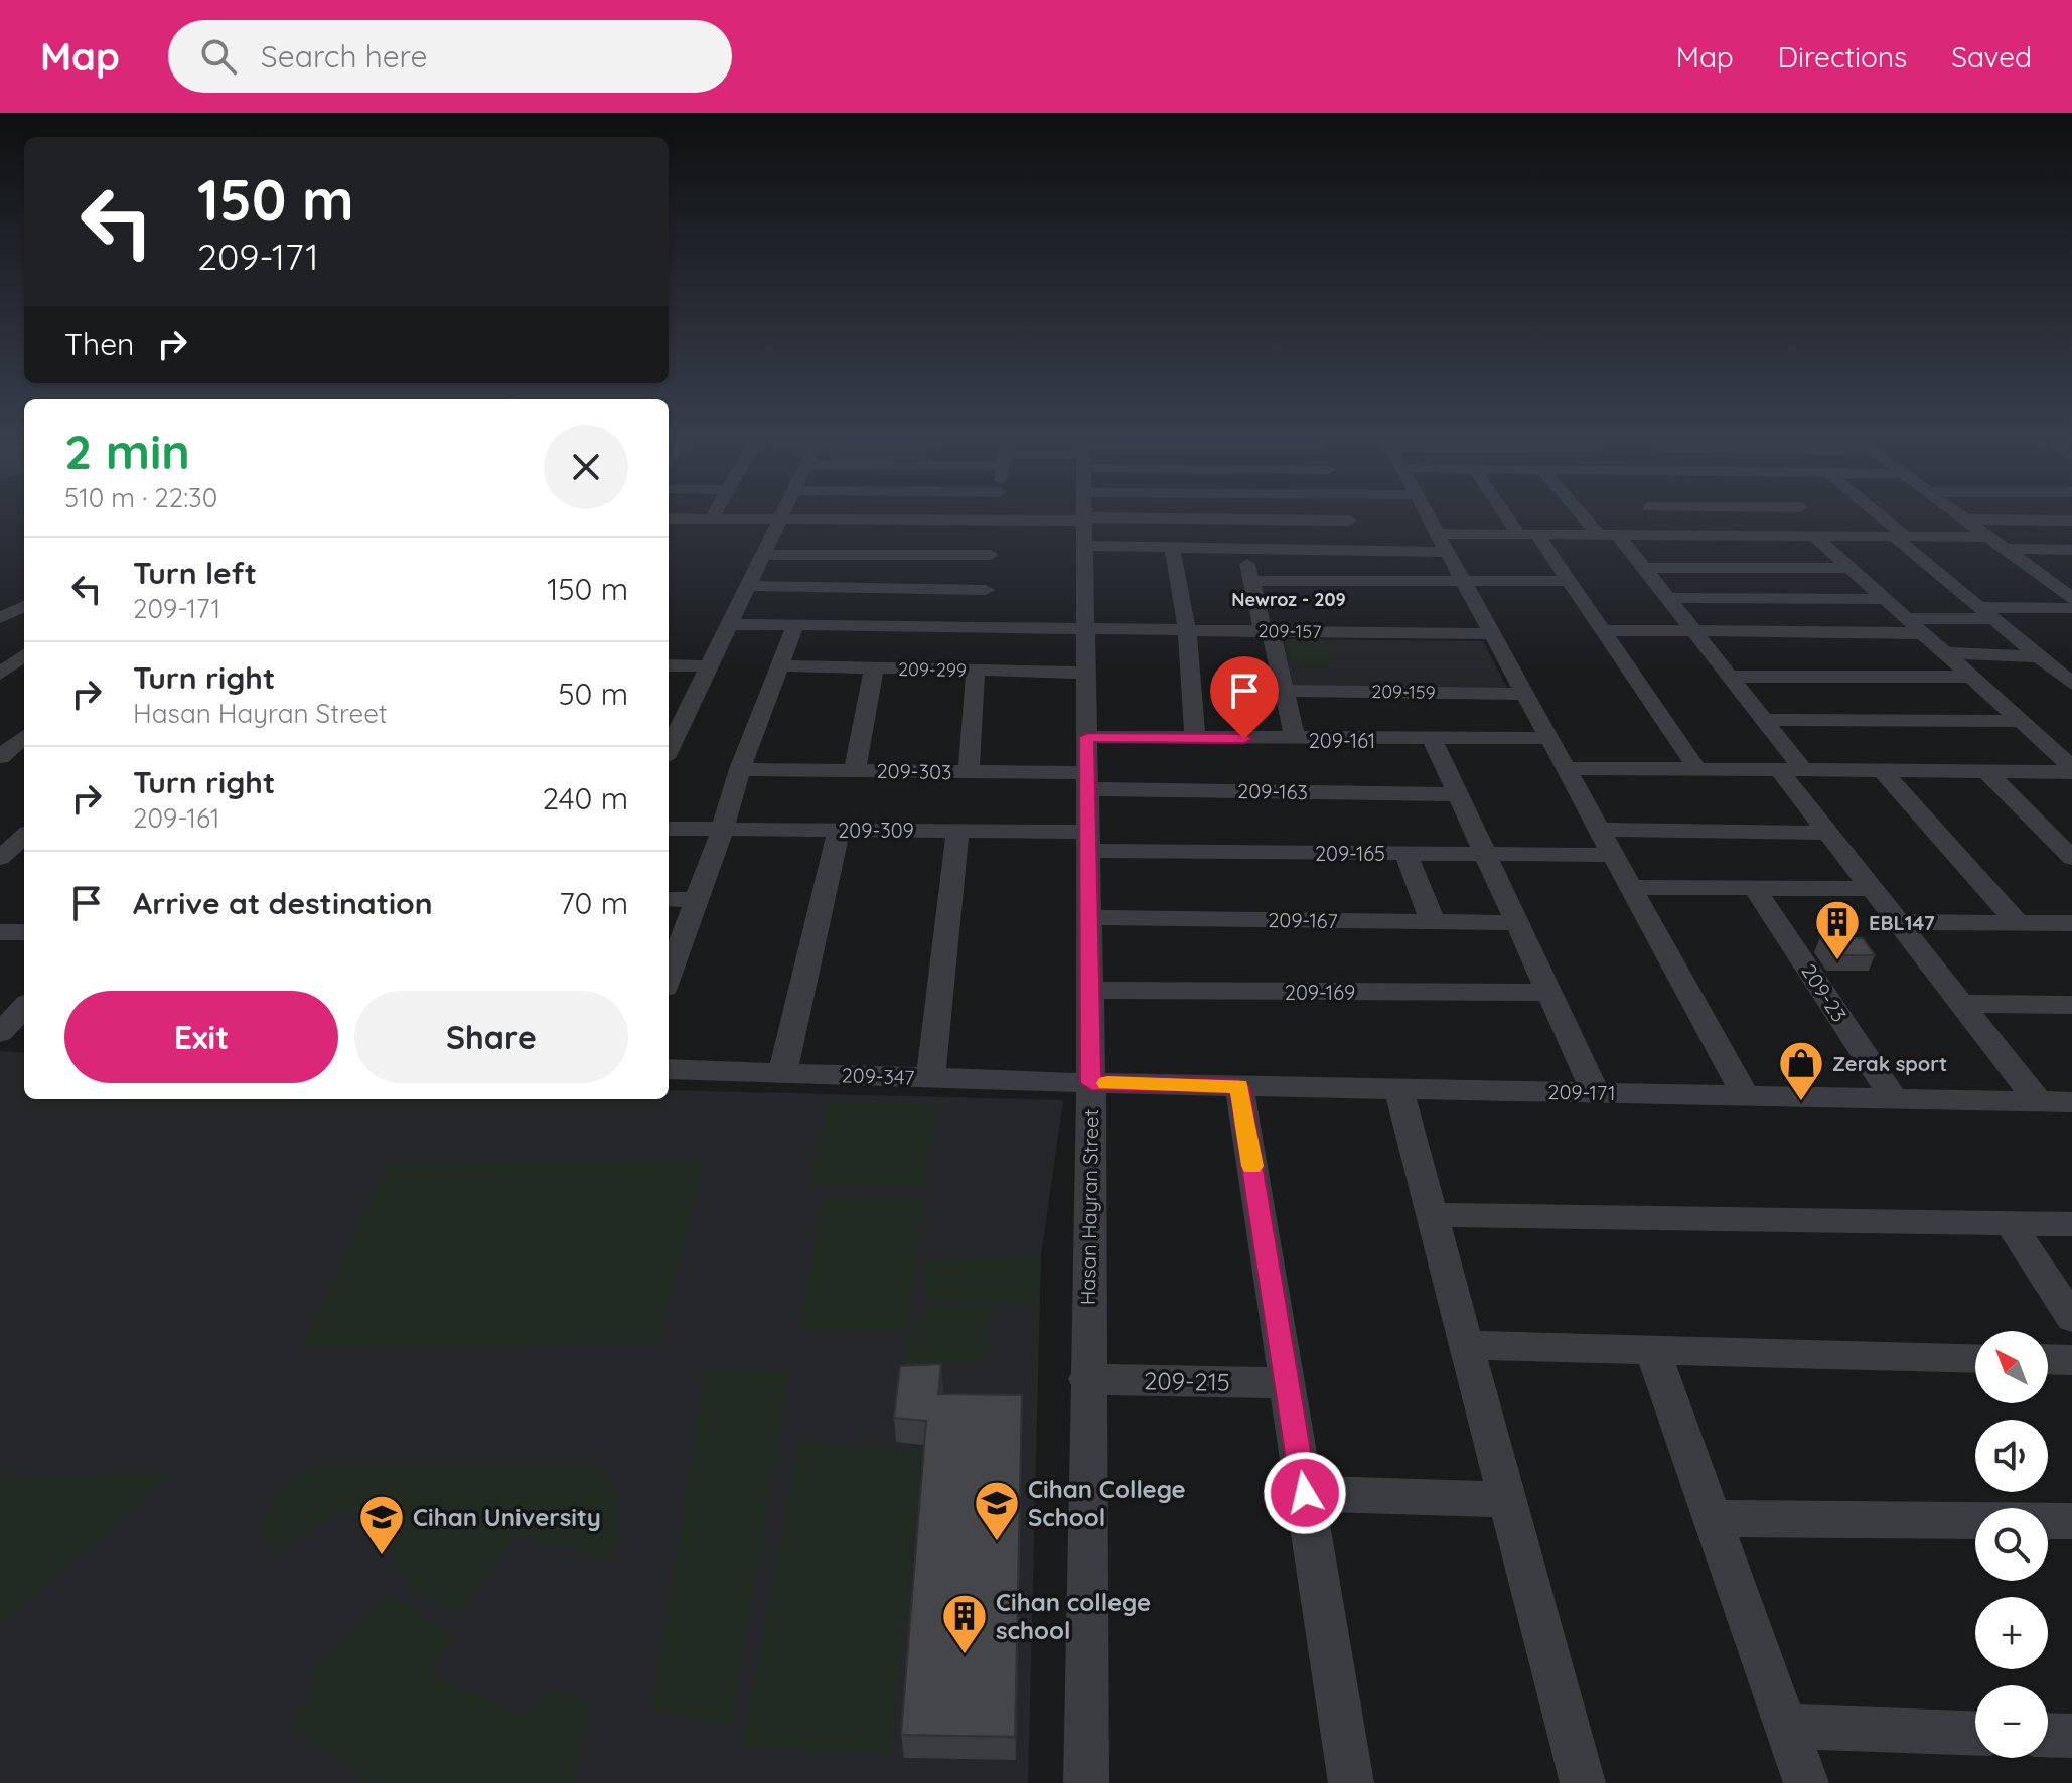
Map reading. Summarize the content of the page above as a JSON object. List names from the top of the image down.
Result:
{
  "streets": {
    "street": [
      "209-157",
      "209-299",
      "209-159",
      "209-161",
      "209-303",
      "209-163",
      "209-309",
      "209-165",
      "209-167",
      "209-169",
      "209-23",
      "209-347",
      "209-171",
      "Hasan Hayran Street",
      "209-215"
    ]
  },
  "crossings": [
    ["209-157", "Hasan Hayran Street"],
    ["209-299", "Hasan Hayran Street"],
    ["209-161", "Hasan Hayran Street"],
    ["209-303", "209-163"],
    ["209-303", "Hasan Hayran Street"],
    ["209-163", "Hasan Hayran Street"],
    ["209-309", "209-165"],
    ["209-309", "Hasan Hayran Street"],
    ["209-165", "Hasan Hayran Street"],
    ["209-167", "Hasan Hayran Street"],
    ["209-169", "Hasan Hayran Street"],
    ["209-23", "209-171"],
    ["209-347", "209-171"],
    ["209-347", "Hasan Hayran Street"],
    ["209-171", "Hasan Hayran Street"],
    ["Hasan Hayran Street", "209-215"]
  ],
  "districts": ["Newroz - 209"],
  "places": {
    "building": ["EBL147", "Cihan college school"],
    "shop": ["Zerak sport"],
    "school or university": ["Cihan College School", "Cihan University"]
  },
  "north": "top left",
  "page": {
    "header": "Map",
    "search": "Search here",
    "nav": ["Map", "Directions", "Saved"],
    "turn": ["150 m", "209-171"],
    "then": "Then",
    "heading": ["2 min", "510 m · 22:30"],
    "list": [
      {
        "name": "Turn left",
        "note": "209-171",
        "value": "150 m"
      },
      {
        "name": "Turn right",
        "note": "Hasan Hayran Street",
        "value": "50 m"
      },
      {
        "name": "Turn right",
        "note": "209-161",
        "value": "240 m"
      },
      {
        "name": "Arrive at destination",
        "value": "70 m"
      }
    ],
    "buttons": ["Exit", "Share"],
    "map_buttons": ["+", "−"]
  }
}
